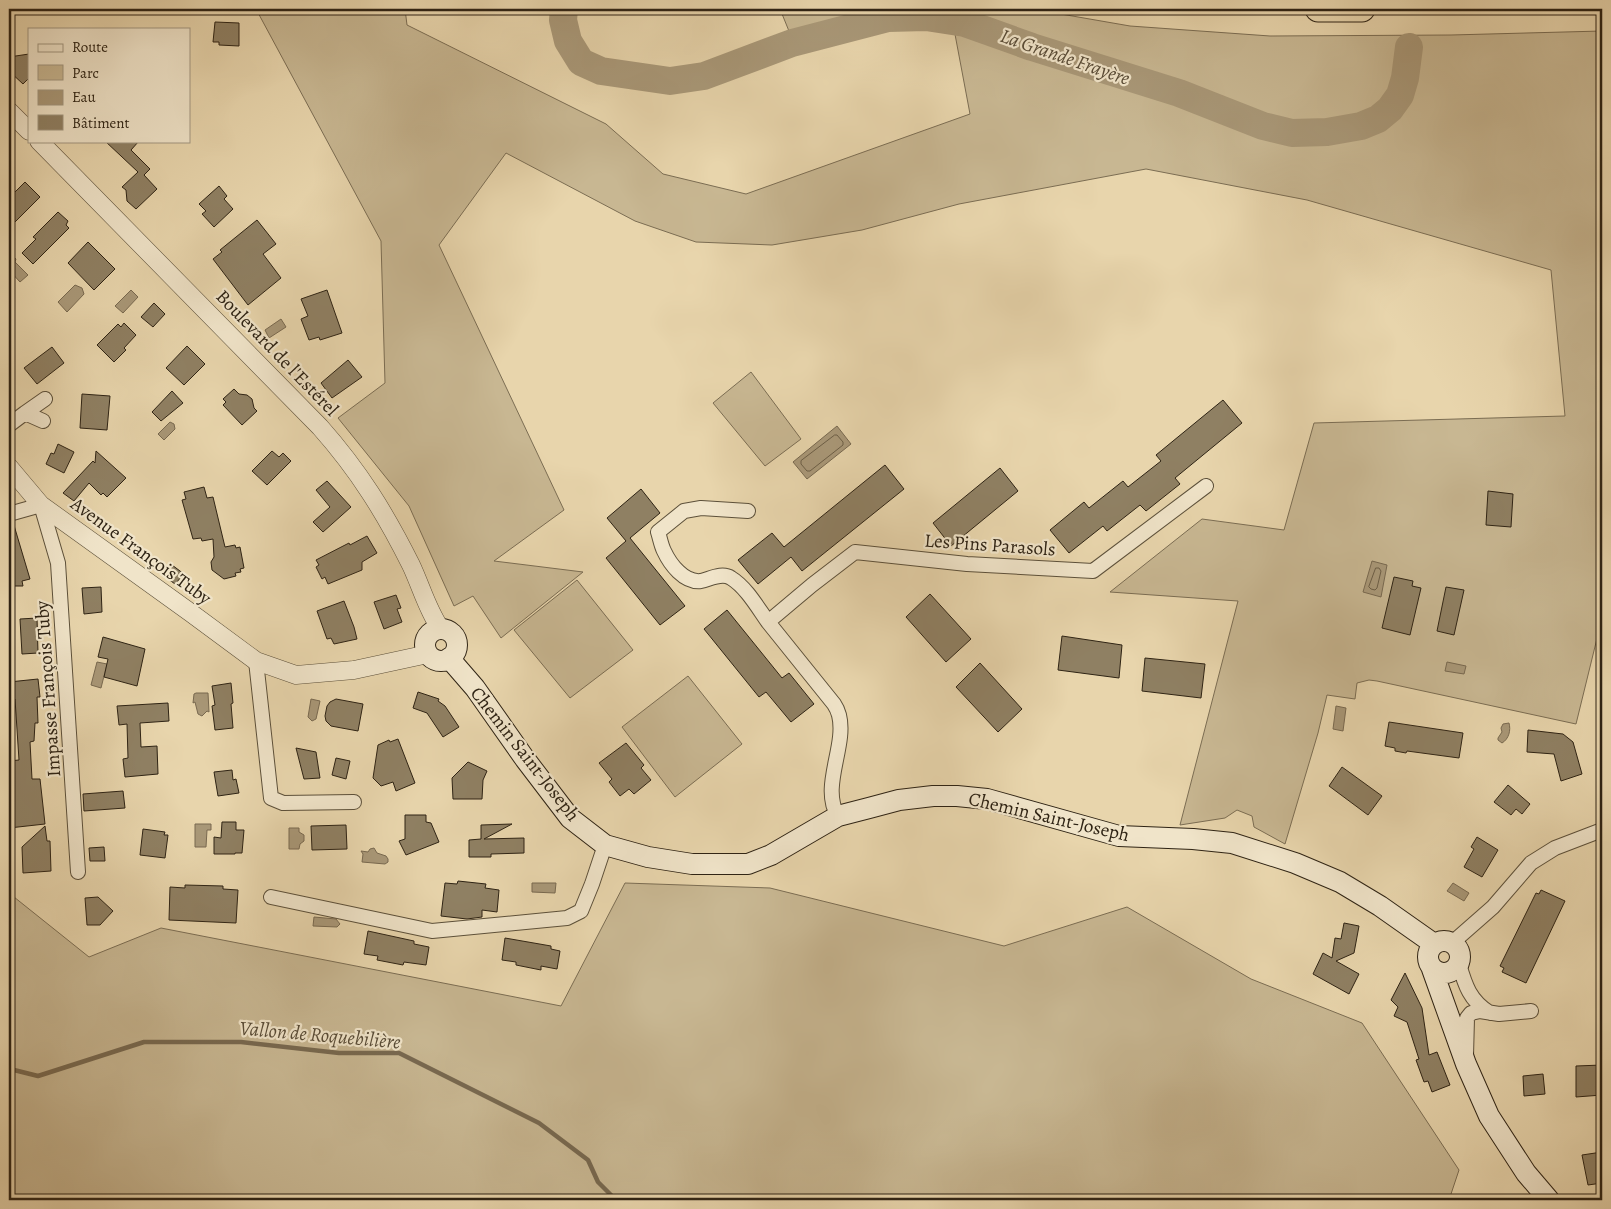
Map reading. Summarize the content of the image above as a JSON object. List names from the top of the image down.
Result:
{
  "streets": {
    "main road": ["Chemin Saint-Joseph"],
    "street": [
      "Boulevard de l'Estérel",
      "Les Pins Parasols",
      "Avenue François Tuby",
      "Impasse François Tuby"
    ]
  },
  "crossings": [
    ["Boulevard de l'Estérel", "Avenue François Tuby"],
    ["Boulevard de l'Estérel", "Chemin Saint-Joseph"],
    ["Avenue François Tuby", "Impasse François Tuby"],
    ["Avenue François Tuby", "Chemin Saint-Joseph"]
  ],
  "water": ["La Grande Frayère", "Vallon de Roquebilière"],
  "legend": [
    "Route",
    "Parc",
    "Eau",
    "Bâtiment"
  ]
}
